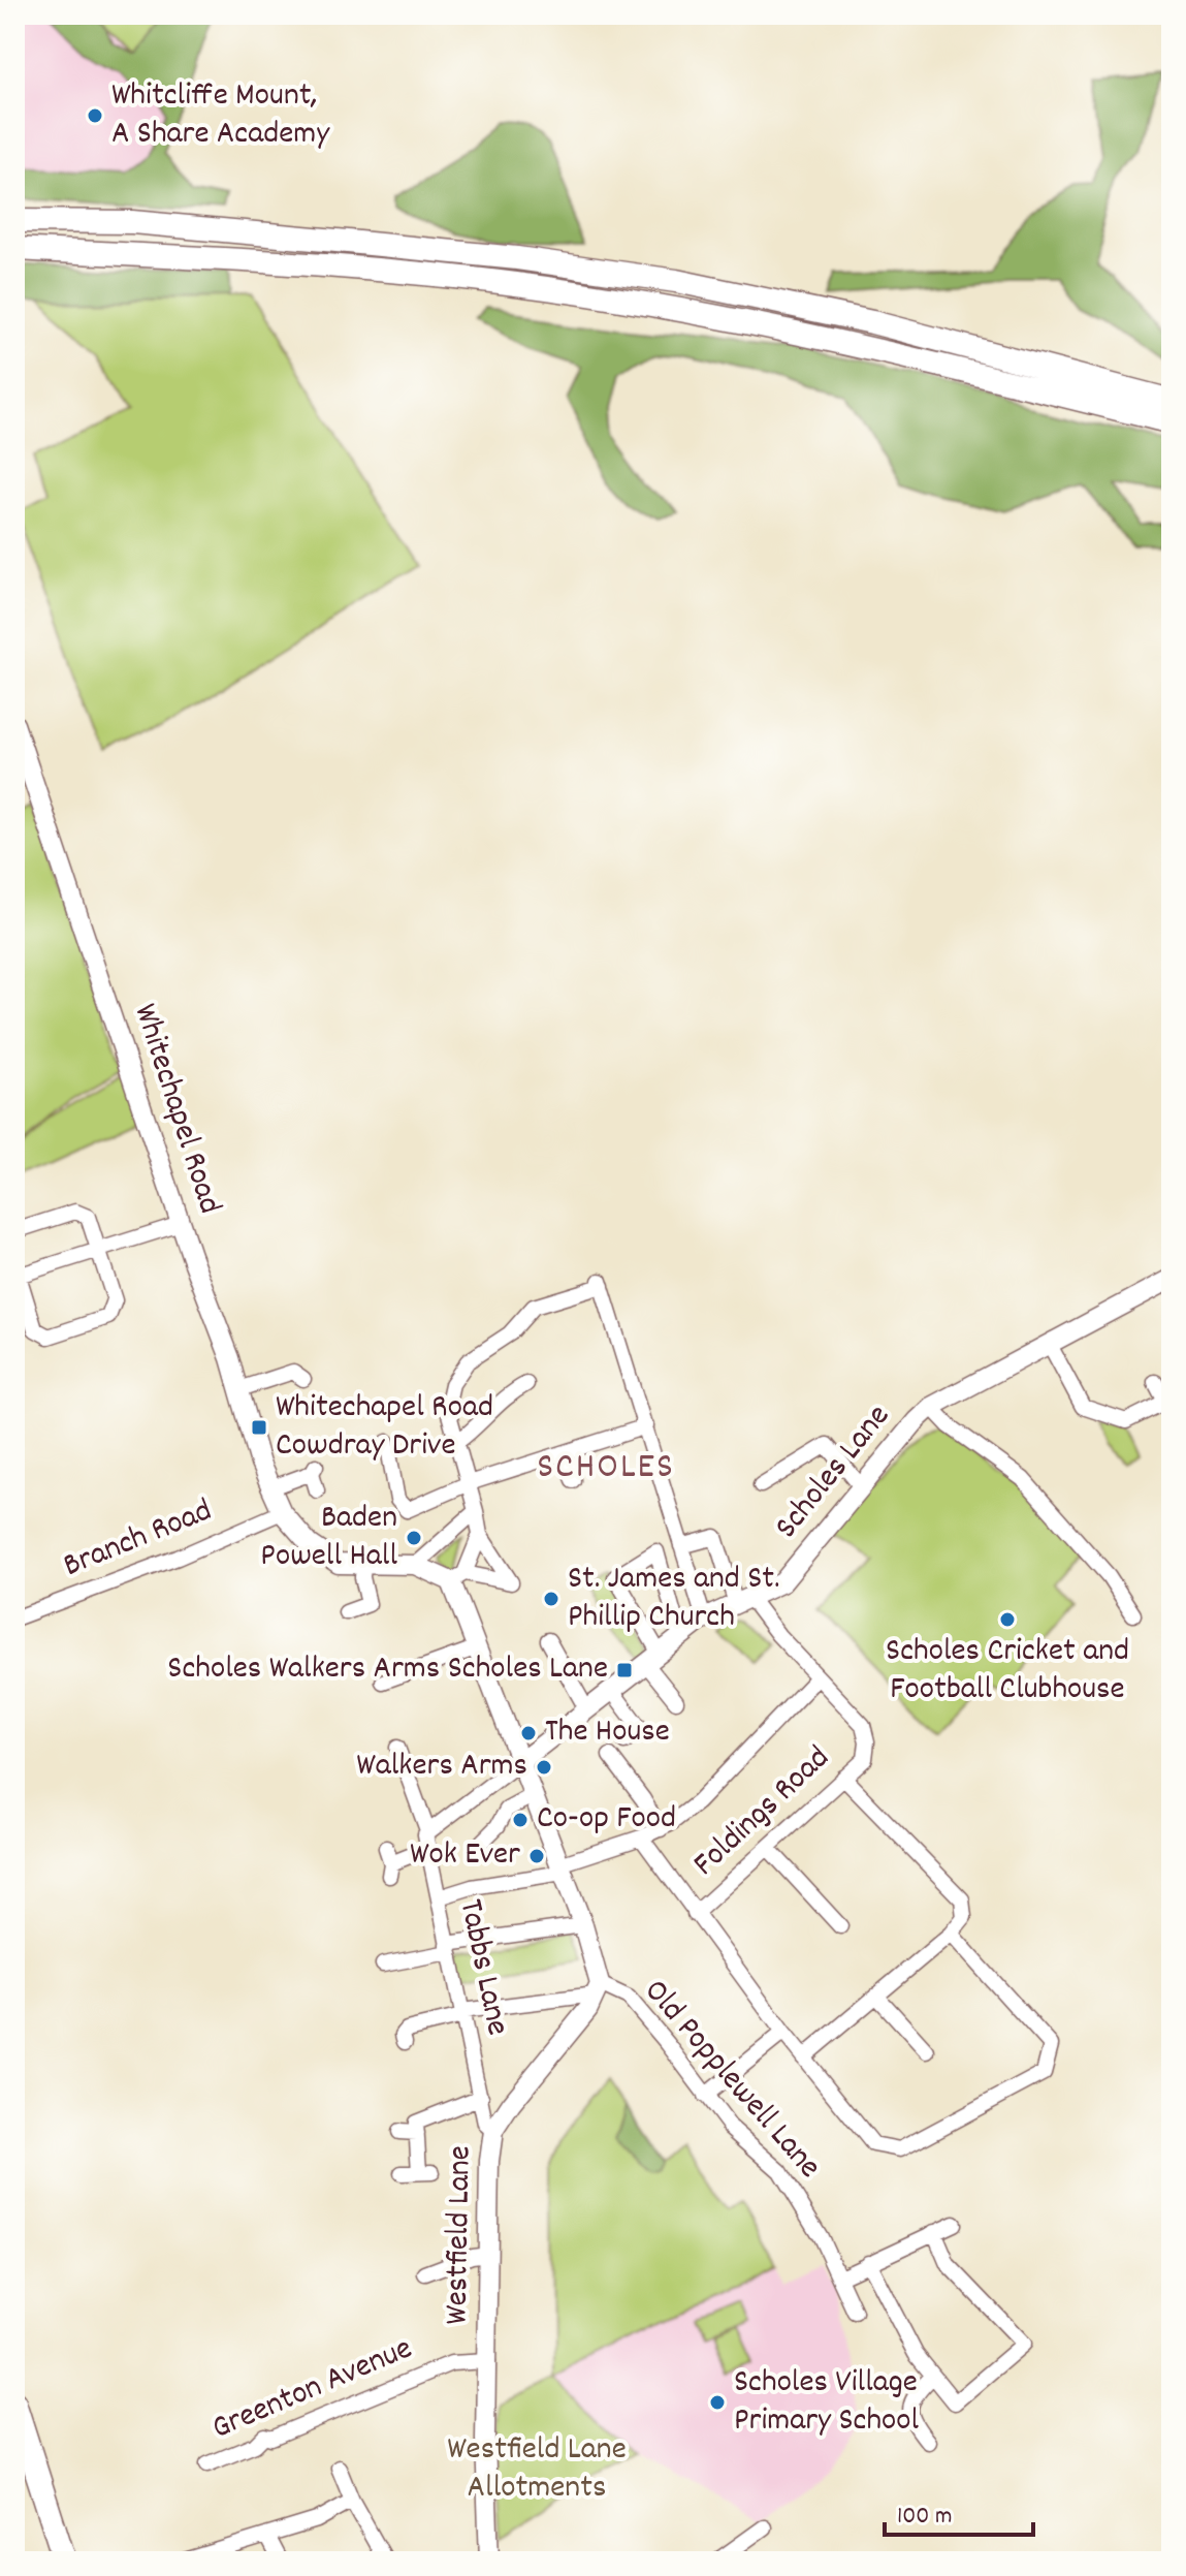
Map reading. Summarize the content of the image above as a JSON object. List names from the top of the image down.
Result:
{
  "streets": {
    "main road": ["Whitechapel Road", "Scholes Lane", "Westfield Lane"],
    "street": [
      "Branch Road",
      "Foldings Road",
      "Tabbs Lane",
      "Old Popplewell Lane",
      "Greenton Avenue"
    ]
  },
  "crossings": [
    ["Whitechapel Road", "Branch Road"],
    ["Scholes Lane", "Foldings Road"],
    ["Tabbs Lane", "Westfield Lane"],
    ["Old Popplewell Lane", "Westfield Lane"],
    ["Westfield Lane", "Greenton Avenue"]
  ],
  "districts": ["SCHOLES"],
  "parks": ["Westfield Lane Allotments"],
  "places": {
    "other": [
      "Whitcliffe Mount, A Share Academy",
      "Baden Powell Hall",
      "St. James and St. Phillip Church",
      "Scholes Cricket and Football Clubhouse",
      "The House",
      "Walkers Arms",
      "Co-op Food",
      "Wok Ever",
      "Scholes Village Primary School"
    ],
    "transit": ["Whitechapel Road Cowdray Drive", "Scholes Walkers Arms Scholes Lane"]
  },
  "scale_bar": "100 m"
}
